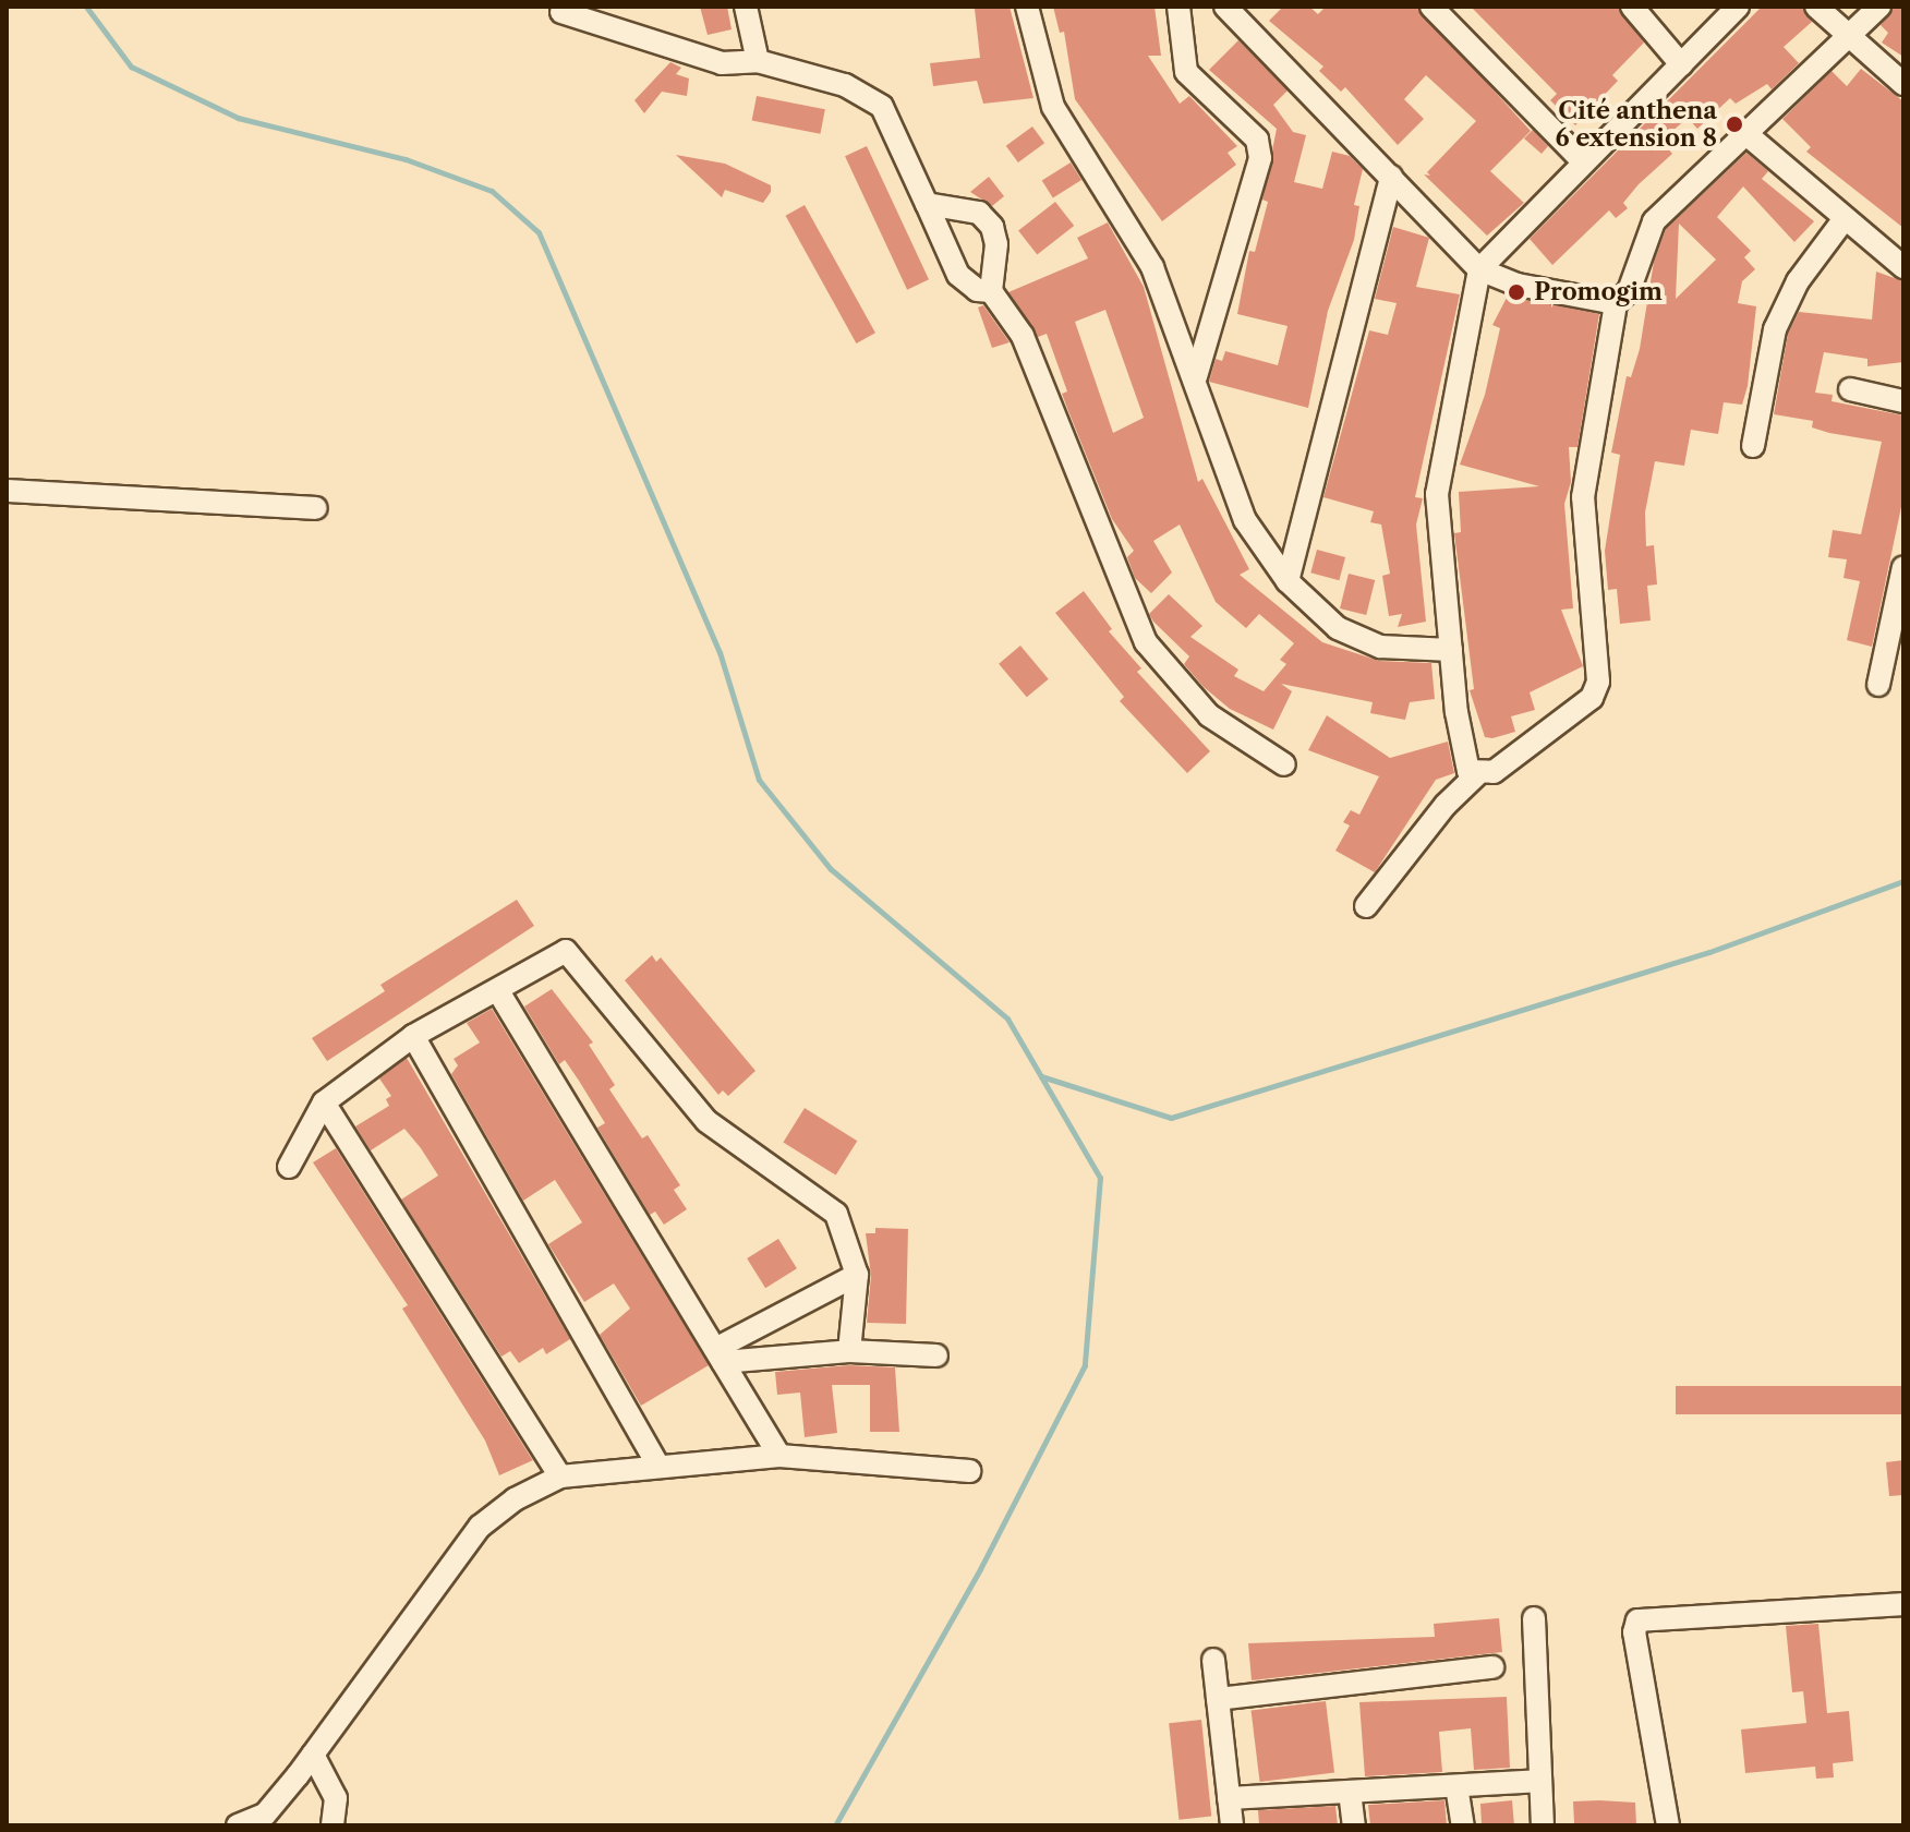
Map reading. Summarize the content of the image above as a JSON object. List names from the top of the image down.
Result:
{
  "places": ["Cité anthena 6 extension 8", "Promogim"]
}
